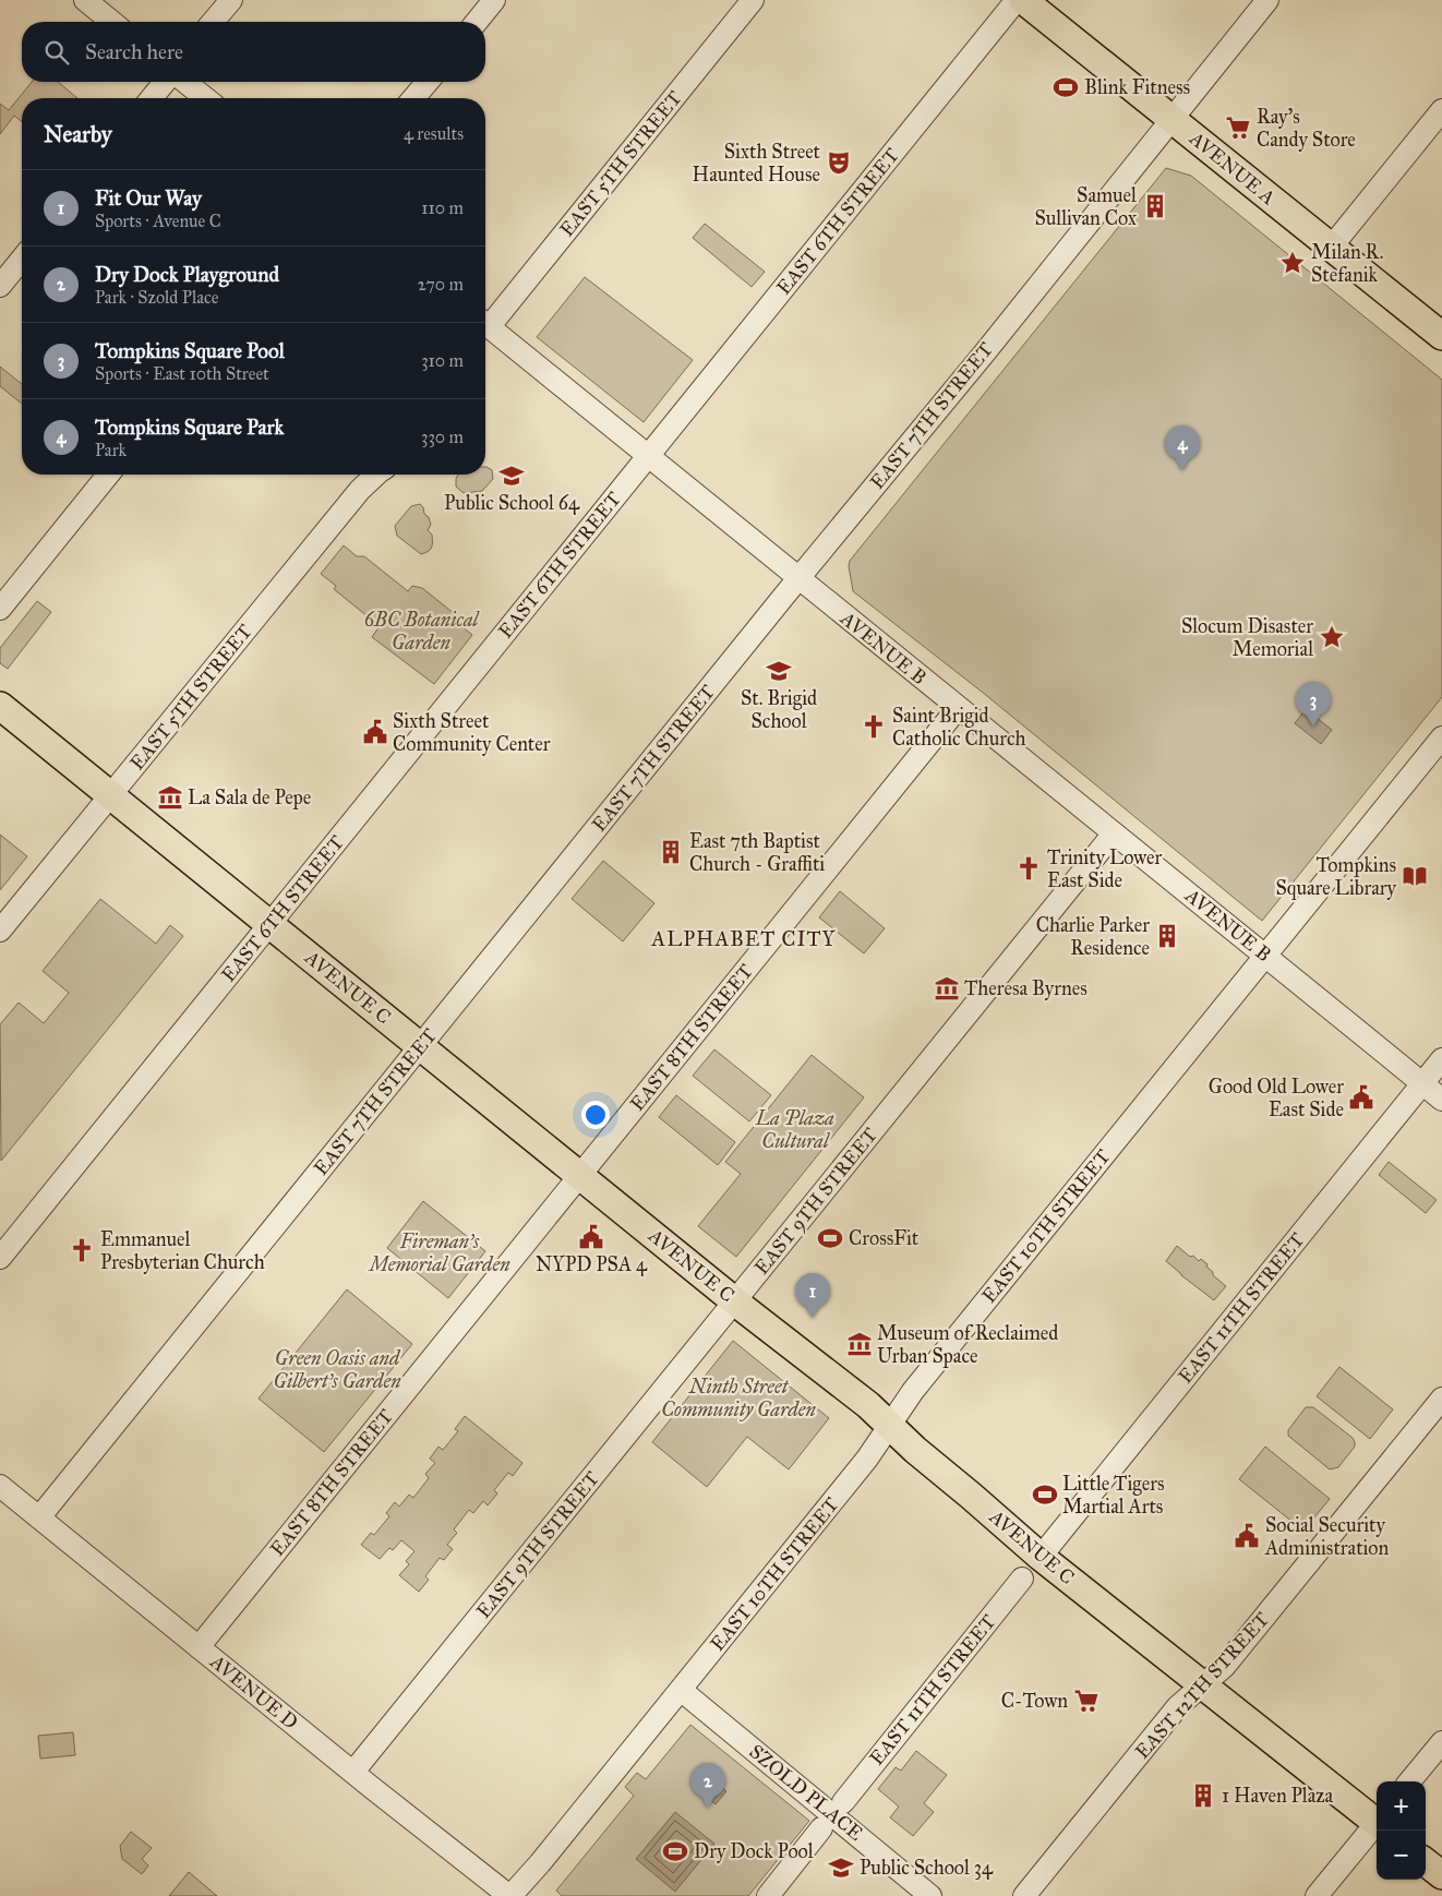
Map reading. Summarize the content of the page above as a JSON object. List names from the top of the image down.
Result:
{
  "streets": {
    "main road": ["AVENUE A", "AVENUE C"],
    "street": [
      "EAST 5TH STREET",
      "EAST 6TH STREET",
      "EAST 7TH STREET",
      "AVENUE B",
      "EAST 8TH STREET",
      "EAST 9TH STREET",
      "EAST 10TH STREET",
      "EAST 11TH STREET",
      "EAST 12TH STREET",
      "AVENUE D",
      "SZOLD PLACE"
    ]
  },
  "crossings": [
    ["EAST 5TH STREET", "AVENUE C"],
    ["AVENUE A", "EAST 7TH STREET"],
    ["EAST 6TH STREET", "AVENUE B"],
    ["EAST 6TH STREET", "AVENUE C"],
    ["EAST 7TH STREET", "AVENUE B"],
    ["EAST 7TH STREET", "AVENUE C"],
    ["EAST 7TH STREET", "AVENUE D"],
    ["AVENUE B", "EAST 8TH STREET"],
    ["AVENUE B", "EAST 9TH STREET"],
    ["AVENUE B", "EAST 10TH STREET"],
    ["AVENUE B", "EAST 11TH STREET"],
    ["AVENUE C", "EAST 8TH STREET"],
    ["AVENUE C", "EAST 9TH STREET"],
    ["AVENUE C", "EAST 10TH STREET"],
    ["AVENUE C", "EAST 11TH STREET"],
    ["AVENUE C", "EAST 12TH STREET"],
    ["EAST 8TH STREET", "AVENUE D"],
    ["EAST 9TH STREET", "AVENUE D"],
    ["EAST 10TH STREET", "AVENUE D"],
    ["EAST 10TH STREET", "SZOLD PLACE"]
  ],
  "districts": ["ALPHABET CITY"],
  "parks": [
    "6BC Botanical Garden",
    "La Plaza Cultural",
    "Fireman's Memorial Garden",
    "Green Oasis and Gilbert's Garden",
    "Ninth Street Community Garden"
  ],
  "places": {
    "sports": [
      "Blink Fitness",
      "CrossFit",
      "Little Tigers Martial Arts",
      "Dry Dock Pool"
    ],
    "supermarket": ["Ray's Candy Store", "C-Town"],
    "theatre": ["Sixth Street Haunted House"],
    "building": [
      "Samuel Sullivan Cox",
      "East 7th Baptist Church - Graffiti",
      "Charlie Parker Residence",
      "1 Haven Plaza"
    ],
    "place": ["Milan R. Stefanik", "Slocum Disaster Memorial"],
    "school or university": ["Public School 64", "St. Brigid School", "Public School 34"],
    "church": ["Saint Brigid Catholic Church", "Trinity Lower East Side", "Emmanuel Presbyterian Church"],
    "public building": [
      "Sixth Street Community Center",
      "Good Old Lower East Side",
      "NYPD PSA 4",
      "Social Security Administration"
    ],
    "museum": ["La Sala de Pepe", "Theresa Byrnes", "Museum of Reclaimed Urban Space"],
    "library": ["Tompkins Square Library"]
  },
  "page": {
    "search": "Search here",
    "heading": ["Nearby", "4 results"],
    "list": [
      {
        "mark": "1",
        "name": "Fit Our Way",
        "note": "Sports · Avenue C",
        "value": "110 m"
      },
      {
        "mark": "2",
        "name": "Dry Dock Playground",
        "note": "Park · Szold Place",
        "value": "270 m"
      },
      {
        "mark": "3",
        "name": "Tompkins Square Pool",
        "note": "Sports · East 10th Street",
        "value": "310 m"
      },
      {
        "mark": "4",
        "name": "Tompkins Square Park",
        "note": "Park",
        "value": "330 m"
      }
    ],
    "pins": [
      "4",
      "3",
      "1",
      "2"
    ],
    "map_buttons": ["+", "−"]
  }
}
